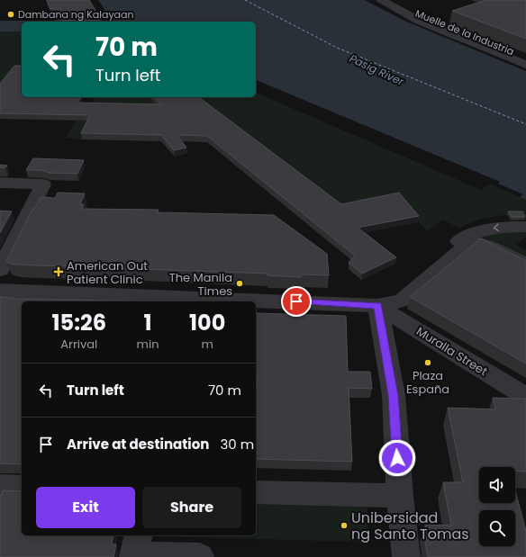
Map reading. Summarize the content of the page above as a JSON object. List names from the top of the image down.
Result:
{
  "streets": {
    "street": ["Muelle de la Industria", "Muralla Street"]
  },
  "water": ["Pasig River"],
  "places": {
    "other": [
      "Dambana ng Kalayaan",
      "The Manila Times",
      "Plaza España",
      "Unibersidad ng Santo Tomas"
    ],
    "health": ["American Out Patient Clinic"]
  },
  "page": {
    "turn": ["70 m", "Turn left"],
    "eta": [
      "15:26",
      "Arrival",
      "1",
      "min",
      "100",
      "m"
    ],
    "list": [
      {
        "name": "Turn left",
        "value": "70 m"
      },
      {
        "name": "Arrive at destination",
        "value": "30 m"
      }
    ],
    "buttons": ["Exit", "Share"]
  }
}
